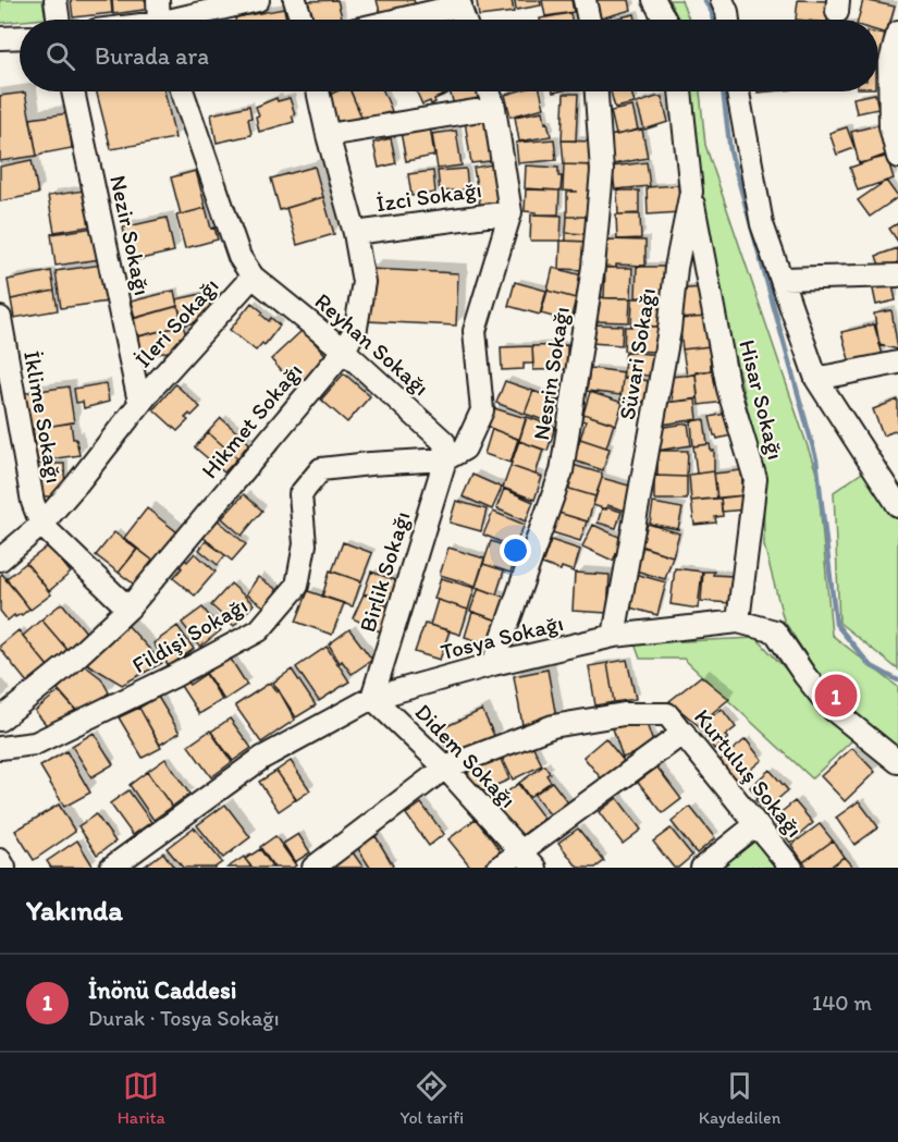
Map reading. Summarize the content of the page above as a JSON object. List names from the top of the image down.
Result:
{
  "streets": {
    "street": [
      "İzci Sokağı",
      "Nezir Sokağı",
      "İleri Sokağı",
      "Reyhan Sokağı",
      "Süvari Sokağı",
      "Nesrin Sokağı",
      "Hisar Sokağı",
      "İklime Sokağı",
      "Hikmet Sokağı",
      "Birlik Sokağı",
      "Fildişi Sokağı",
      "Tosya Sokağı",
      "Didem Sokağı",
      "Kurtuluş Sokağı"
    ]
  },
  "crossings": [
    ["İzci Sokağı", "Hikmet Sokağı"],
    ["Nezir Sokağı", "İleri Sokağı"],
    ["İleri Sokağı", "Reyhan Sokağı"],
    ["İleri Sokağı", "İklime Sokağı"],
    ["Reyhan Sokağı", "Hikmet Sokağı"],
    ["Reyhan Sokağı", "Birlik Sokağı"],
    ["Reyhan Sokağı", "Fildişi Sokağı"],
    ["Süvari Sokağı", "Hisar Sokağı"],
    ["Süvari Sokağı", "Tosya Sokağı"],
    ["Nesrin Sokağı", "Tosya Sokağı"],
    ["Hisar Sokağı", "Tosya Sokağı"],
    ["Birlik Sokağı", "Fildişi Sokağı"],
    ["Birlik Sokağı", "Tosya Sokağı"],
    ["Birlik Sokağı", "Didem Sokağı"],
    ["Tosya Sokağı", "Didem Sokağı"],
    ["Didem Sokağı", "Kurtuluş Sokağı"]
  ],
  "page": {
    "search": "Burada ara",
    "pins": "1",
    "heading": "Yakında",
    "list": [
      {
        "mark": "1",
        "name": "İnönü Caddesi",
        "note": "Durak · Tosya Sokağı",
        "value": "140 m"
      }
    ],
    "nav": ["Harita", "Yol tarifi", "Kaydedilen"]
  }
}
